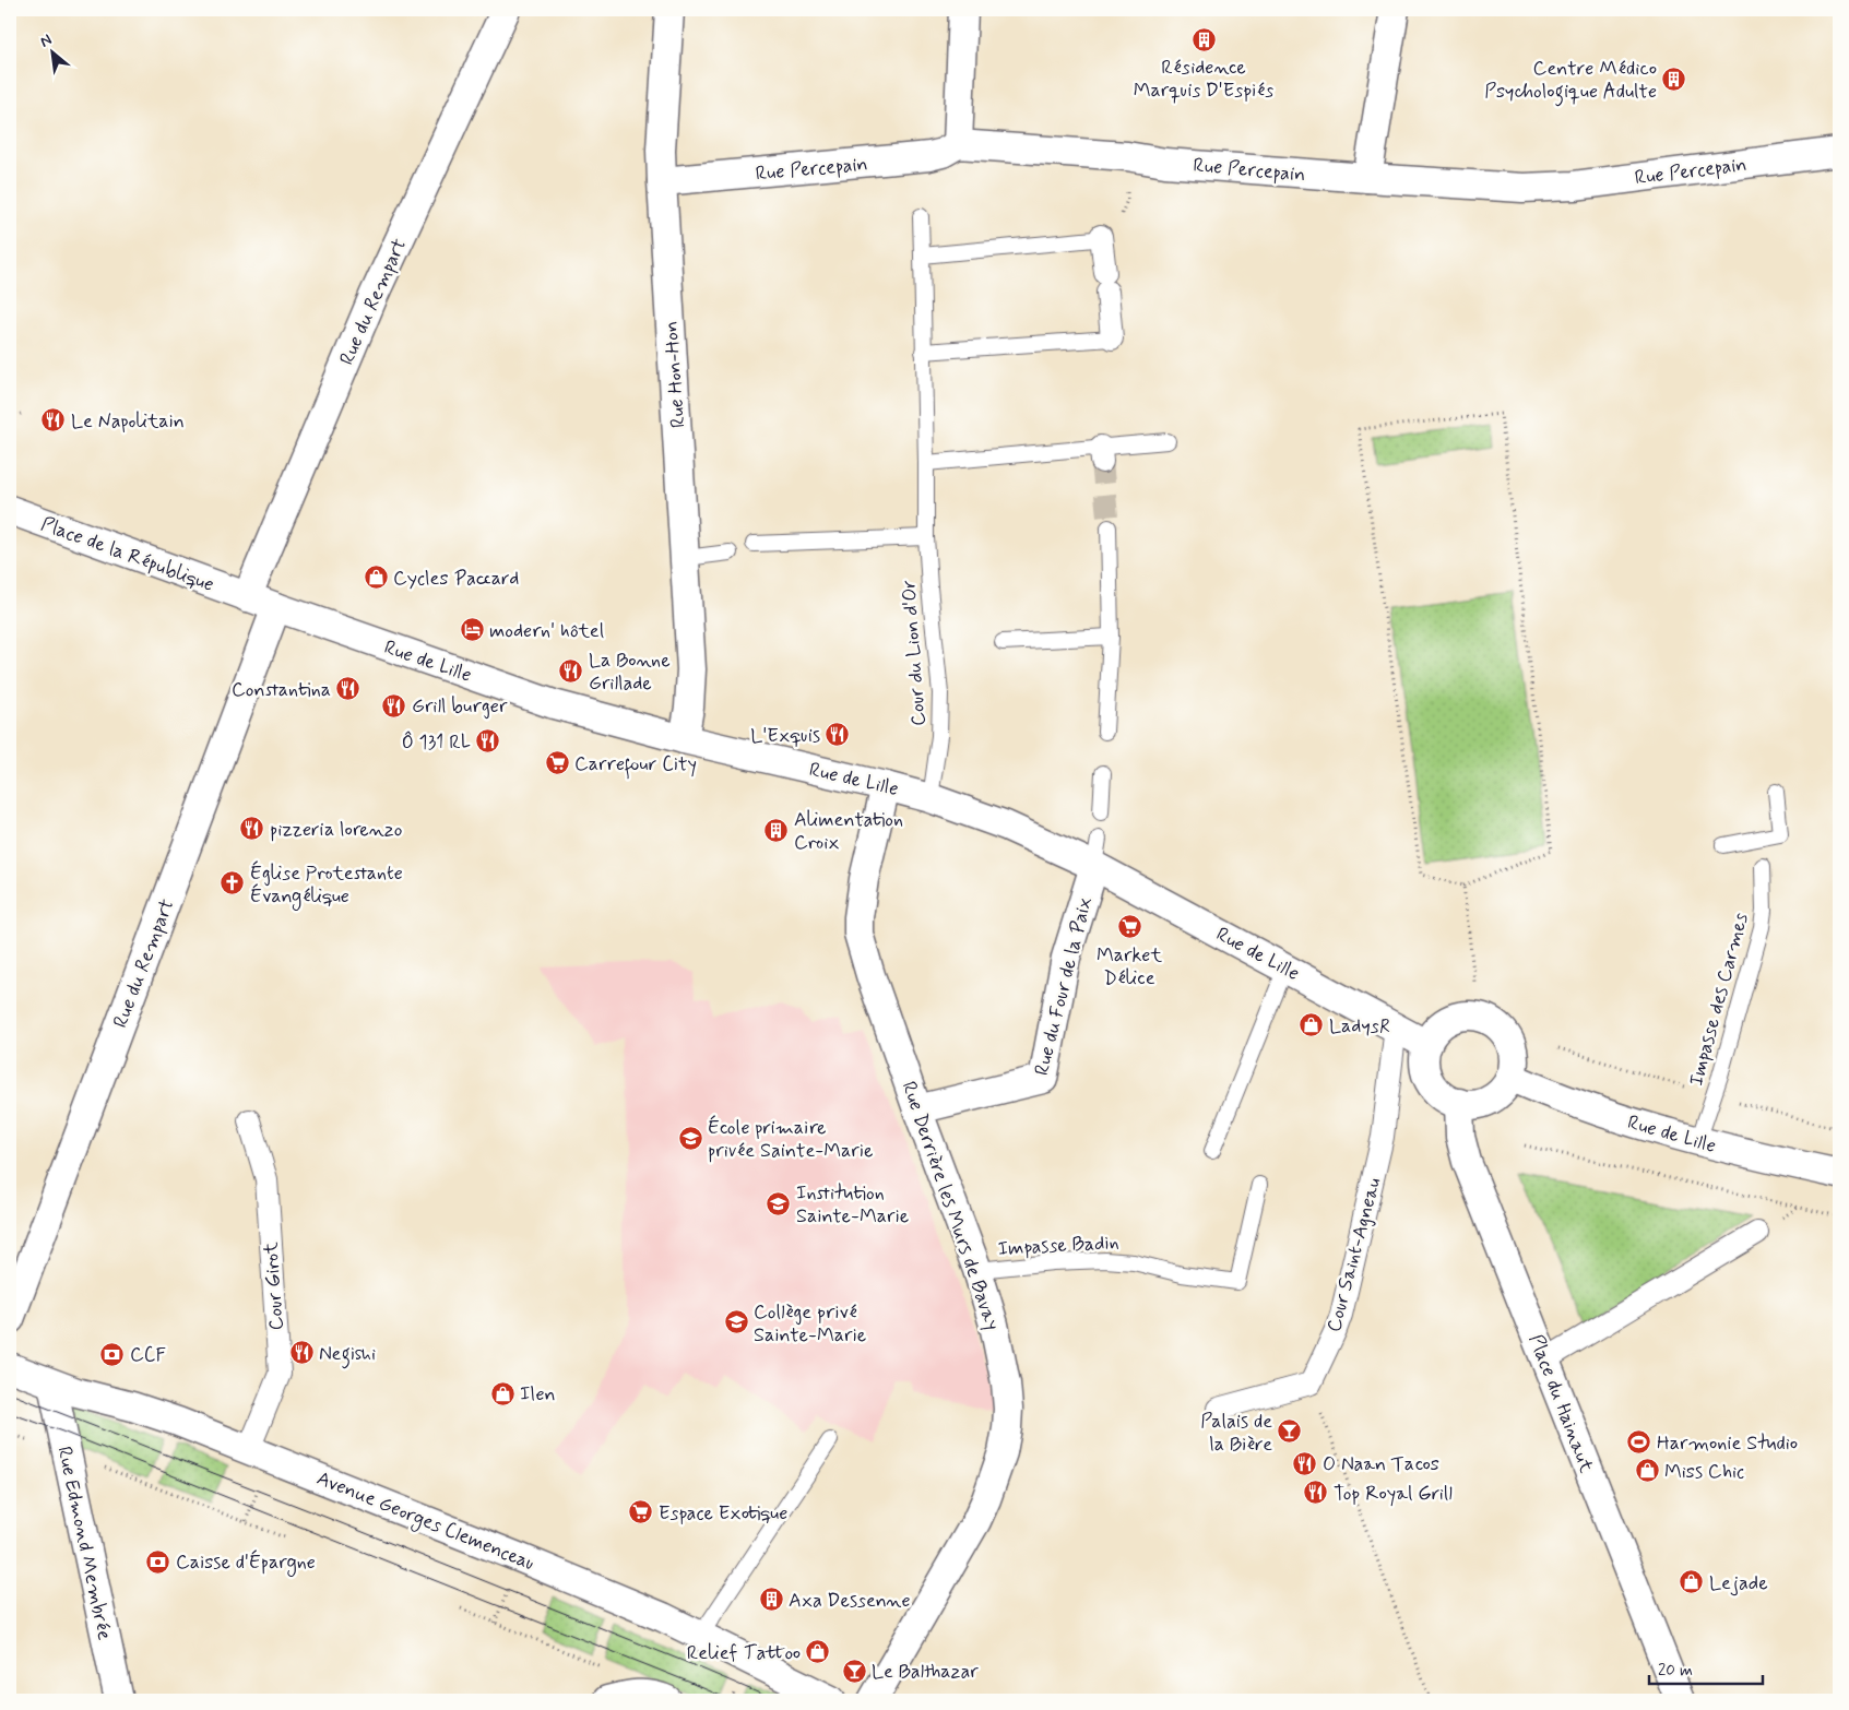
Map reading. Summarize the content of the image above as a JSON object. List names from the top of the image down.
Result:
{
  "streets": {
    "street": [
      "Rue Percepain",
      "Rue du Rempart",
      "Rue Hon-Hon",
      "Place de la République",
      "Rue de Lille",
      "Rue du Four de la Paix",
      "Rue Derrière les Murs de Bavay",
      "Cour Saint-Agneau",
      "Cour Girot",
      "Place du Hainaut",
      "Avenue Georges Clemenceau",
      "Rue Edmond Membrée"
    ],
    "lane": ["Cour du Lion d'Or", "Impasse des Carmes", "Impasse Badin"]
  },
  "crossings": [
    ["Rue Percepain", "Rue Hon-Hon"],
    ["Rue du Rempart", "Place de la République"],
    ["Rue du Rempart", "Rue de Lille"],
    ["Rue Hon-Hon", "Rue de Lille"],
    ["Place de la République", "Rue de Lille"],
    ["Cour du Lion d'Or", "Rue de Lille"],
    ["Rue de Lille", "Rue du Four de la Paix"],
    ["Rue de Lille", "Impasse des Carmes"],
    ["Rue de Lille", "Rue Derrière les Murs de Bavay"],
    ["Rue de Lille", "Cour Saint-Agneau"],
    ["Rue de Lille", "Place du Hainaut"],
    ["Rue du Four de la Paix", "Rue Derrière les Murs de Bavay"],
    ["Rue Derrière les Murs de Bavay", "Impasse Badin"],
    ["Cour Girot", "Avenue Georges Clemenceau"],
    ["Avenue Georges Clemenceau", "Rue Edmond Membrée"]
  ],
  "places": {
    "building": [
      "Résidence Marquis D'Espiés",
      "Centre Médico Psychologique Adulte",
      "Alimentation Croix",
      "Axa Dessenne"
    ],
    "restaurant": [
      "Le Napolitain",
      "La Bonne Grillade",
      "Constantina",
      "Grill burger",
      "L'Exquis",
      "Ô 131 RL",
      "pizzeria lorenzo",
      "Negishi",
      "O Naan Tacos",
      "Top Royal Grill"
    ],
    "shop": [
      "Cycles Paccard",
      "LadysR",
      "Ilen",
      "Miss Chic",
      "Lejade",
      "Relief Tattoo"
    ],
    "hotel": ["modern' hôtel"],
    "supermarket": ["Carrefour City", "Market Délice", "Espace Exotique"],
    "church": ["Église Protestante Évangélique"],
    "school or university": ["École primaire privée Sainte-Marie", "Institution Sainte-Marie", "Collège privé Sainte-Marie"],
    "bank": ["CCF", "Caisse d'Épargne"],
    "bar": ["Palais de la Bière", "Le Balthazar"],
    "sports": ["Harmonie Studio"]
  },
  "scale_bar": "20 m",
  "north": "top left"
}
